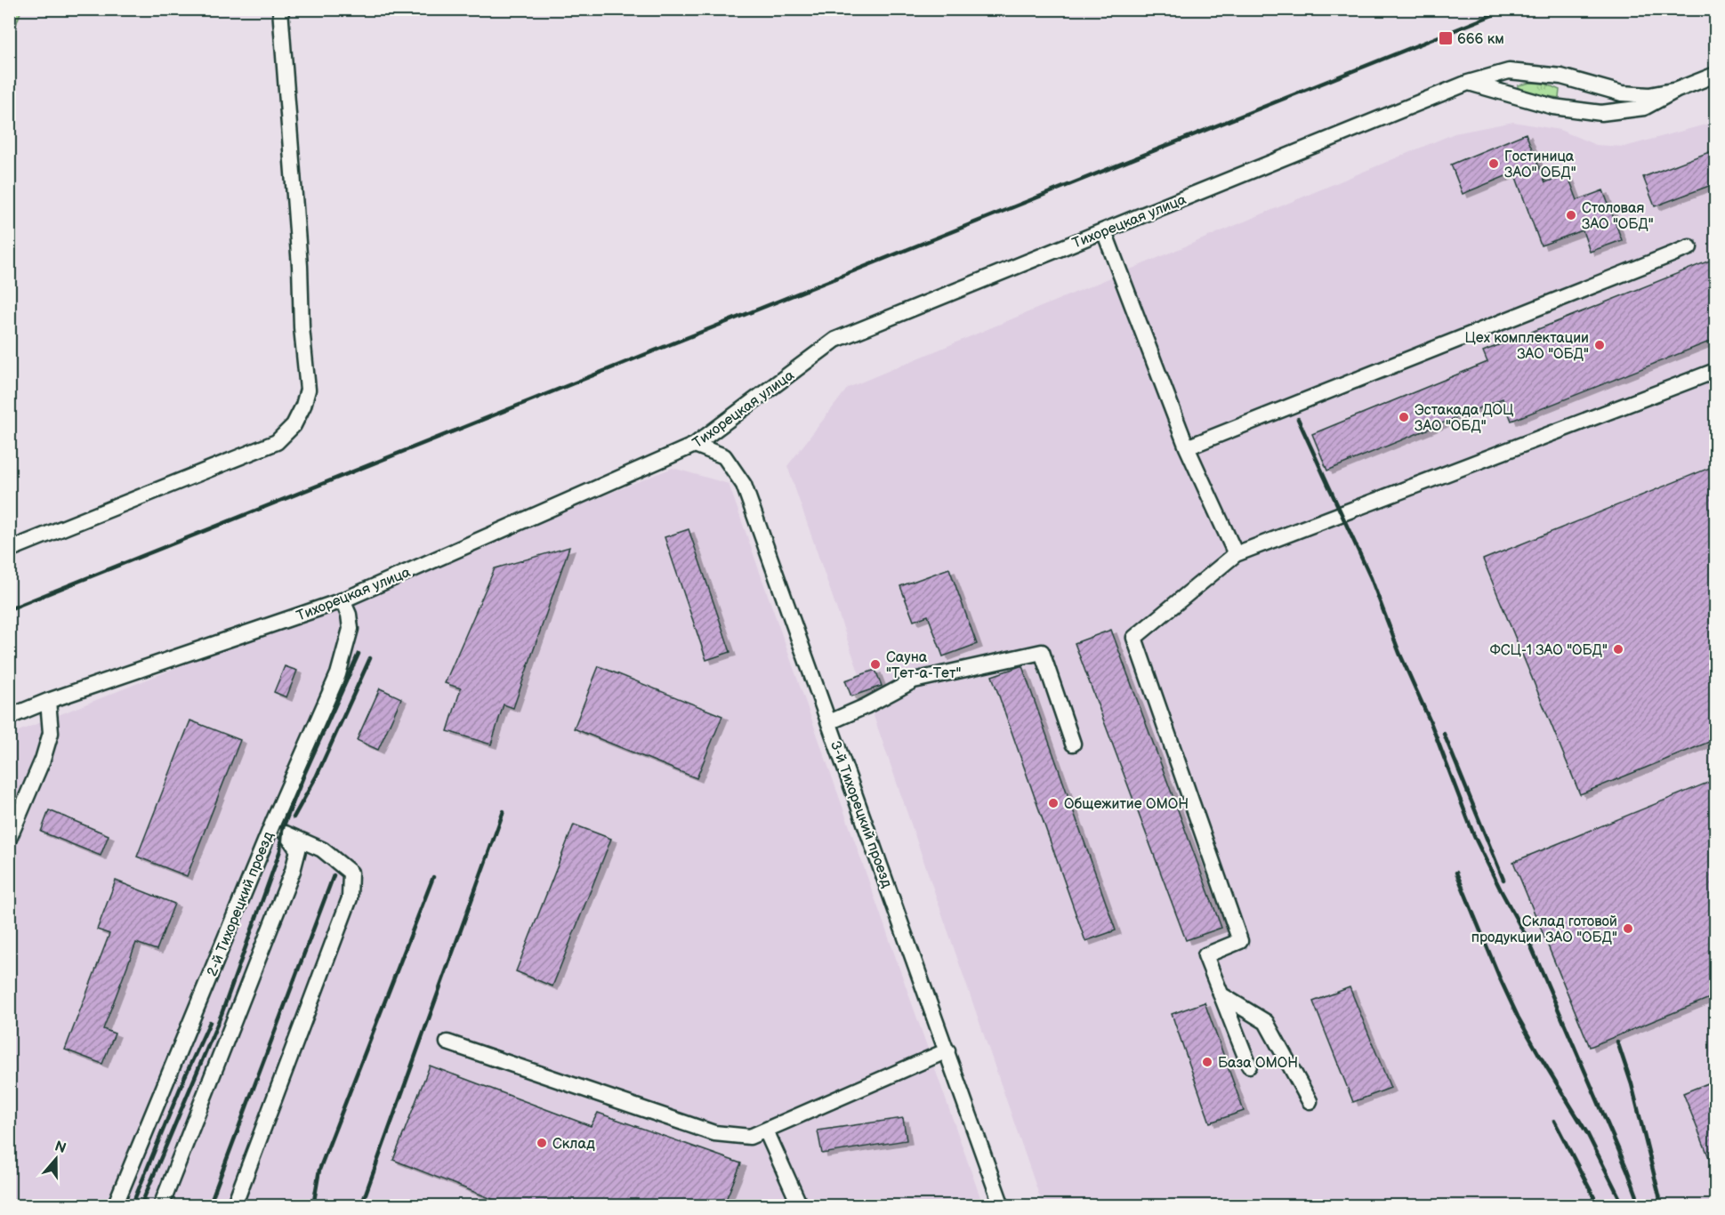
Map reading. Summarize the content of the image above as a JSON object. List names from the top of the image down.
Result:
{
  "streets": {
    "street": ["Тихорецкая улица", "3-й Тихорецкий проезд", "2-й Тихорецкий проезд"]
  },
  "crossings": [
    ["Тихорецкая улица", "3-й Тихорецкий проезд"],
    ["Тихорецкая улица", "2-й Тихорецкий проезд"]
  ],
  "places": {
    "transit": ["666 км"],
    "other": [
      "Гостиница ЗАО\" ОБД\"",
      "Столовая ЗАО \"ОБД\"",
      "Цех комплектации ЗАО \"ОБД\"",
      "Эстакада ДОЦ ЗАО \"ОБД\"",
      "ФСЦ-1 ЗАО \"ОБД\"",
      "Сауна \"Тет-а-Тет\"",
      "Общежитие ОМОН",
      "Склад готовой продукции ЗАО \"ОБД\"",
      "База ОМОН",
      "Склад"
    ]
  },
  "north": "top"
}
